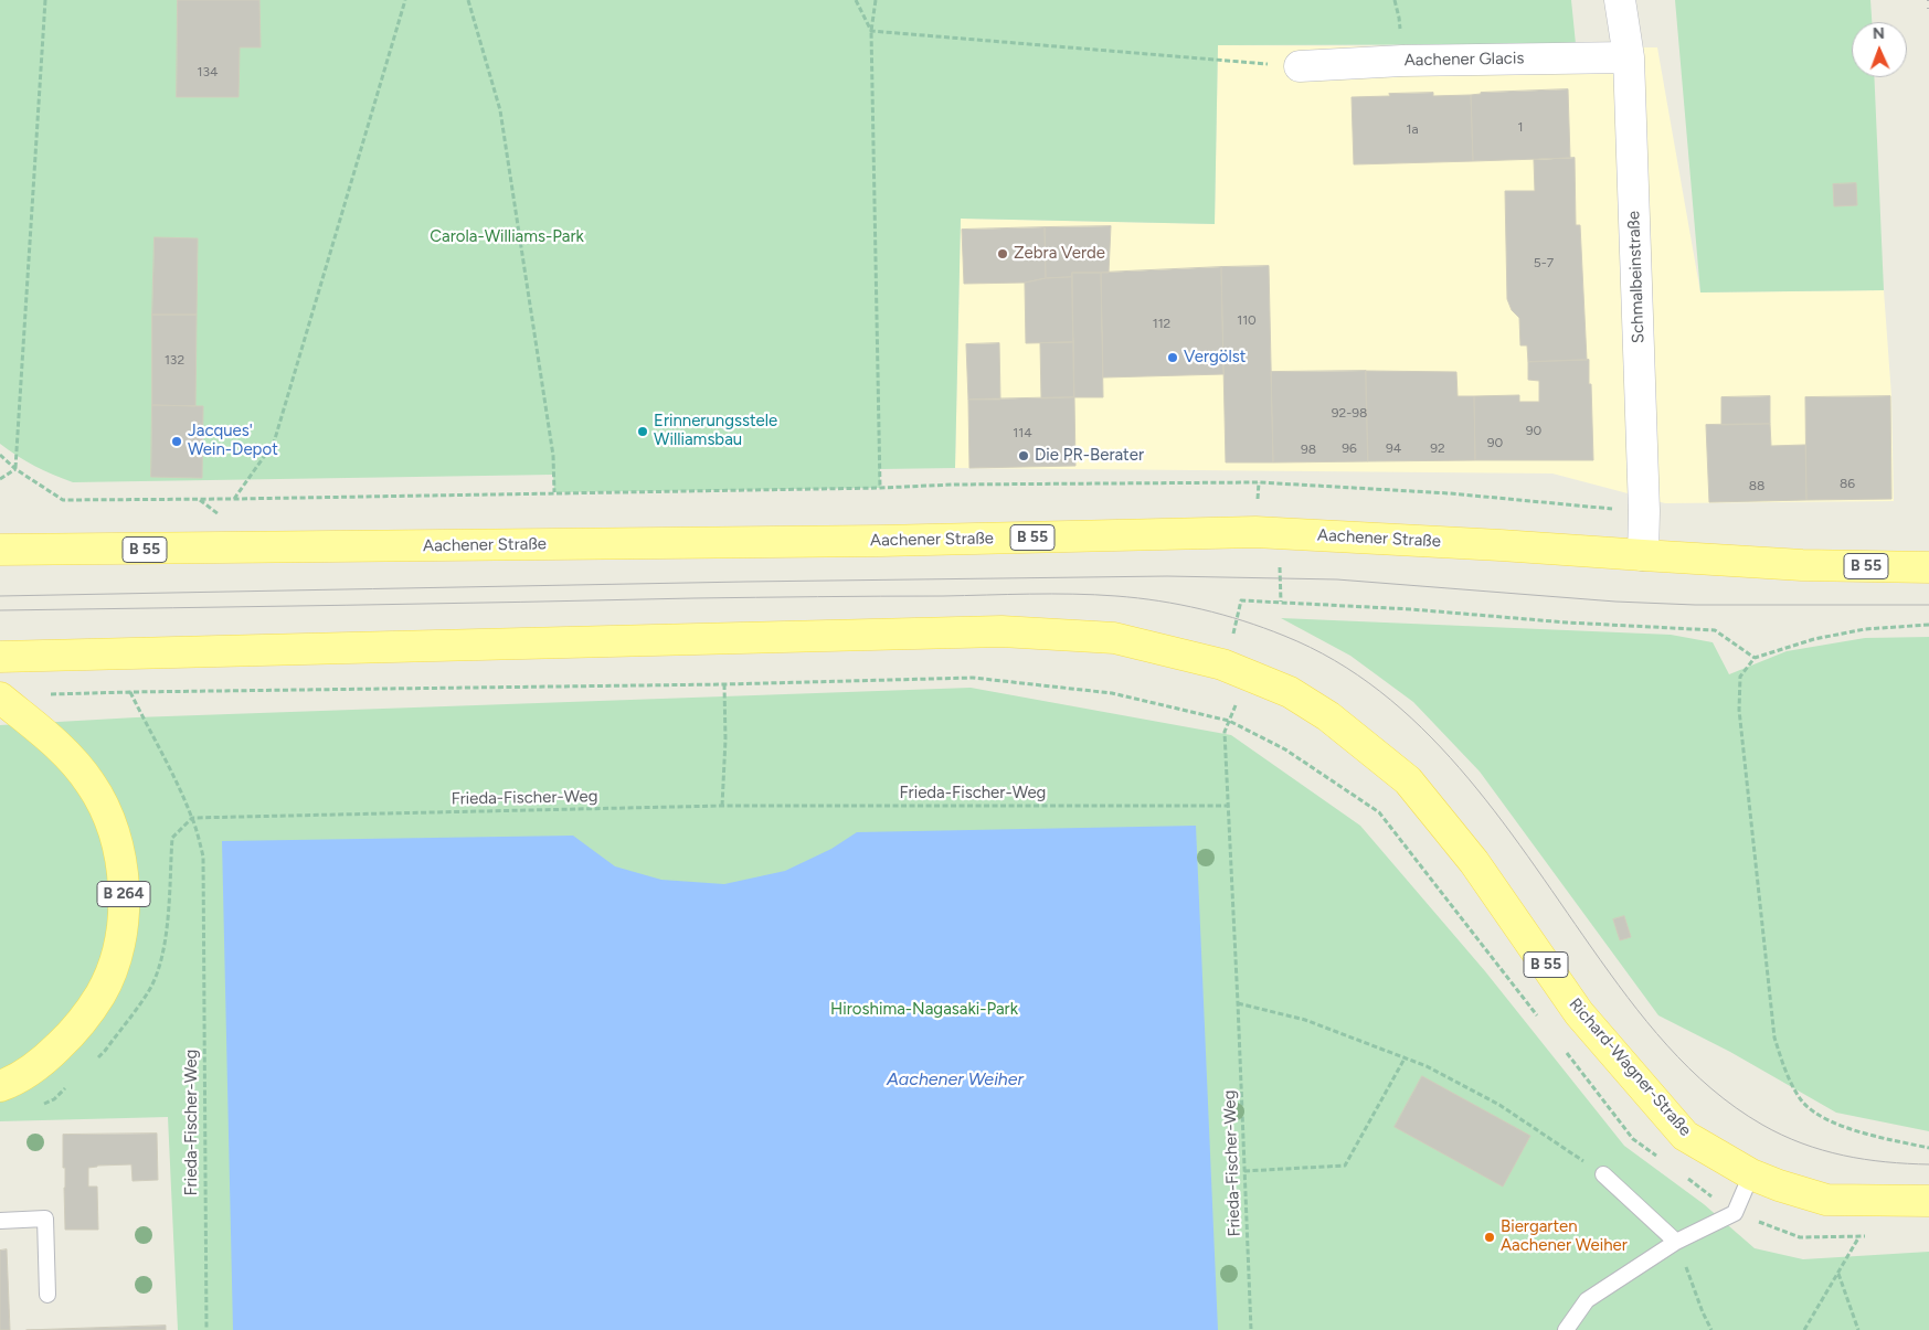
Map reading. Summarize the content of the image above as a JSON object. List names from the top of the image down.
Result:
{
  "streets": {
    "main road": [
      "B 55",
      "Aachener Straße",
      "B 264",
      "Richard-Wagner-Straße"
    ],
    "street": ["Aachener Glacis", "Schmalbeinstraße"],
    "path": ["Frieda-Fischer-Weg"]
  },
  "crossings": [
    ["Aachener Glacis", "Schmalbeinstraße"],
    ["Schmalbeinstraße", "Aachener Straße"]
  ],
  "water": ["Aachener Weiher"],
  "parks": ["Carola-Williams-Park", "Hiroshima-Nagasaki-Park"],
  "places": [
    "Zebra Verde",
    "Vergölst",
    "Erinnerungsstele Williamsbau",
    "Jacques' Wein-Depot",
    "Die PR-Berater",
    "Biergarten Aachener Weiher"
  ],
  "house_numbers": [
    "134",
    "1",
    "1a",
    "5-7",
    "110",
    "112",
    "132",
    "92-98",
    "90",
    "114",
    "90",
    "96",
    "94",
    "92",
    "98",
    "86",
    "88"
  ],
  "north": "top"
}
